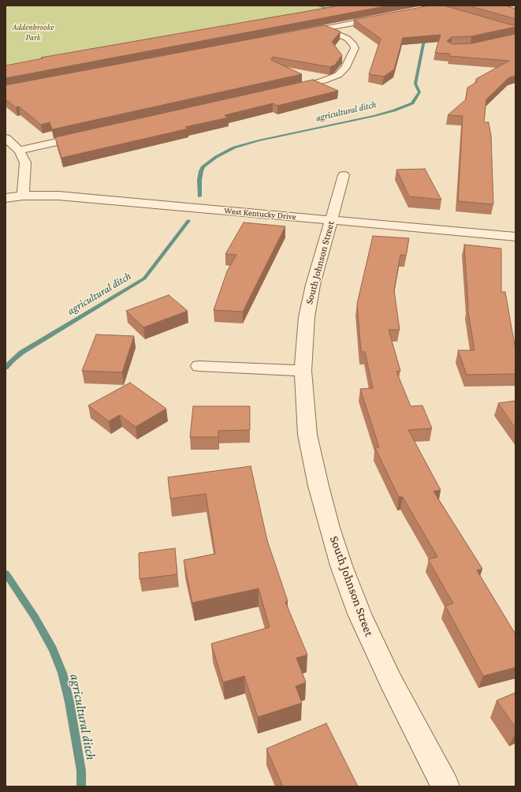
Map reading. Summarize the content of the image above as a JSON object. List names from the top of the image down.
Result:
{
  "streets": {
    "street": ["West Kentucky Drive", "South Johnson Street"]
  },
  "crossings": [
    ["West Kentucky Drive", "South Johnson Street"]
  ],
  "water": ["agricultural ditch"],
  "parks": ["Addenbrooke Park"]
}
